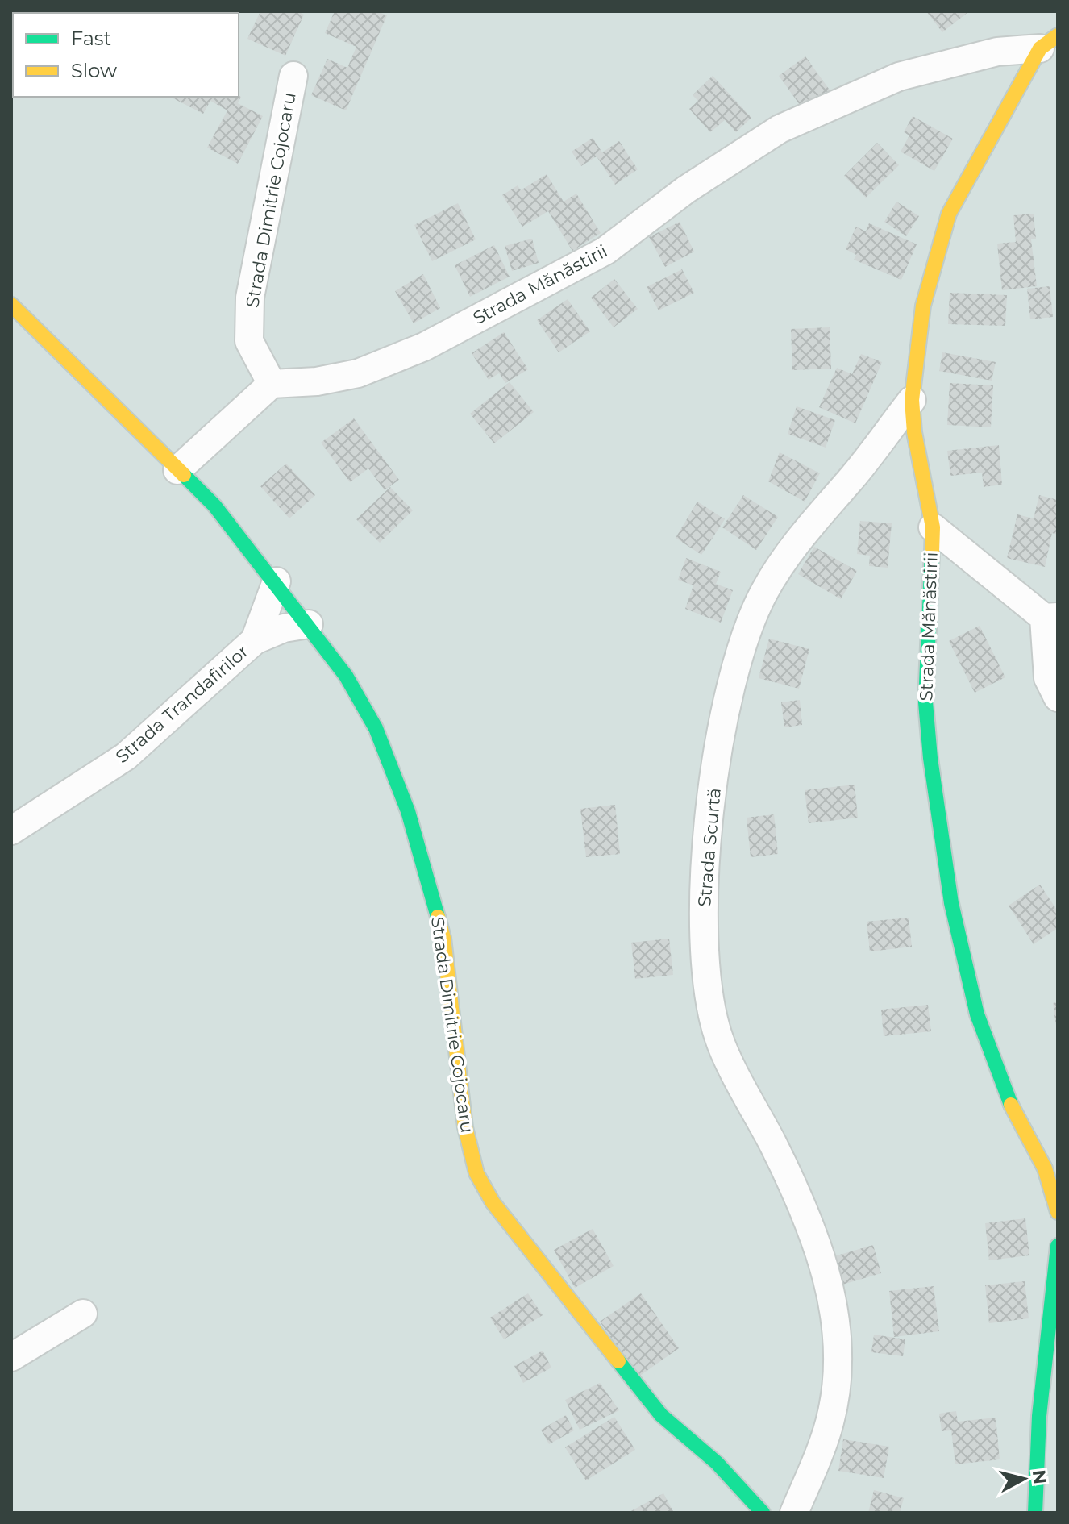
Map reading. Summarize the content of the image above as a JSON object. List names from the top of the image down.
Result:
{
  "streets": {
    "street": [
      "Strada Dimitrie Cojocaru",
      "Strada Mănăstirii",
      "Strada Trandafirilor",
      "Strada Scurtă"
    ]
  },
  "crossings": [
    ["Strada Dimitrie Cojocaru", "Strada Mănăstirii"],
    ["Strada Dimitrie Cojocaru", "Strada Trandafirilor"],
    ["Strada Mănăstirii", "Strada Scurtă"]
  ],
  "legend": ["Fast", "Slow"],
  "north": "right"
}
